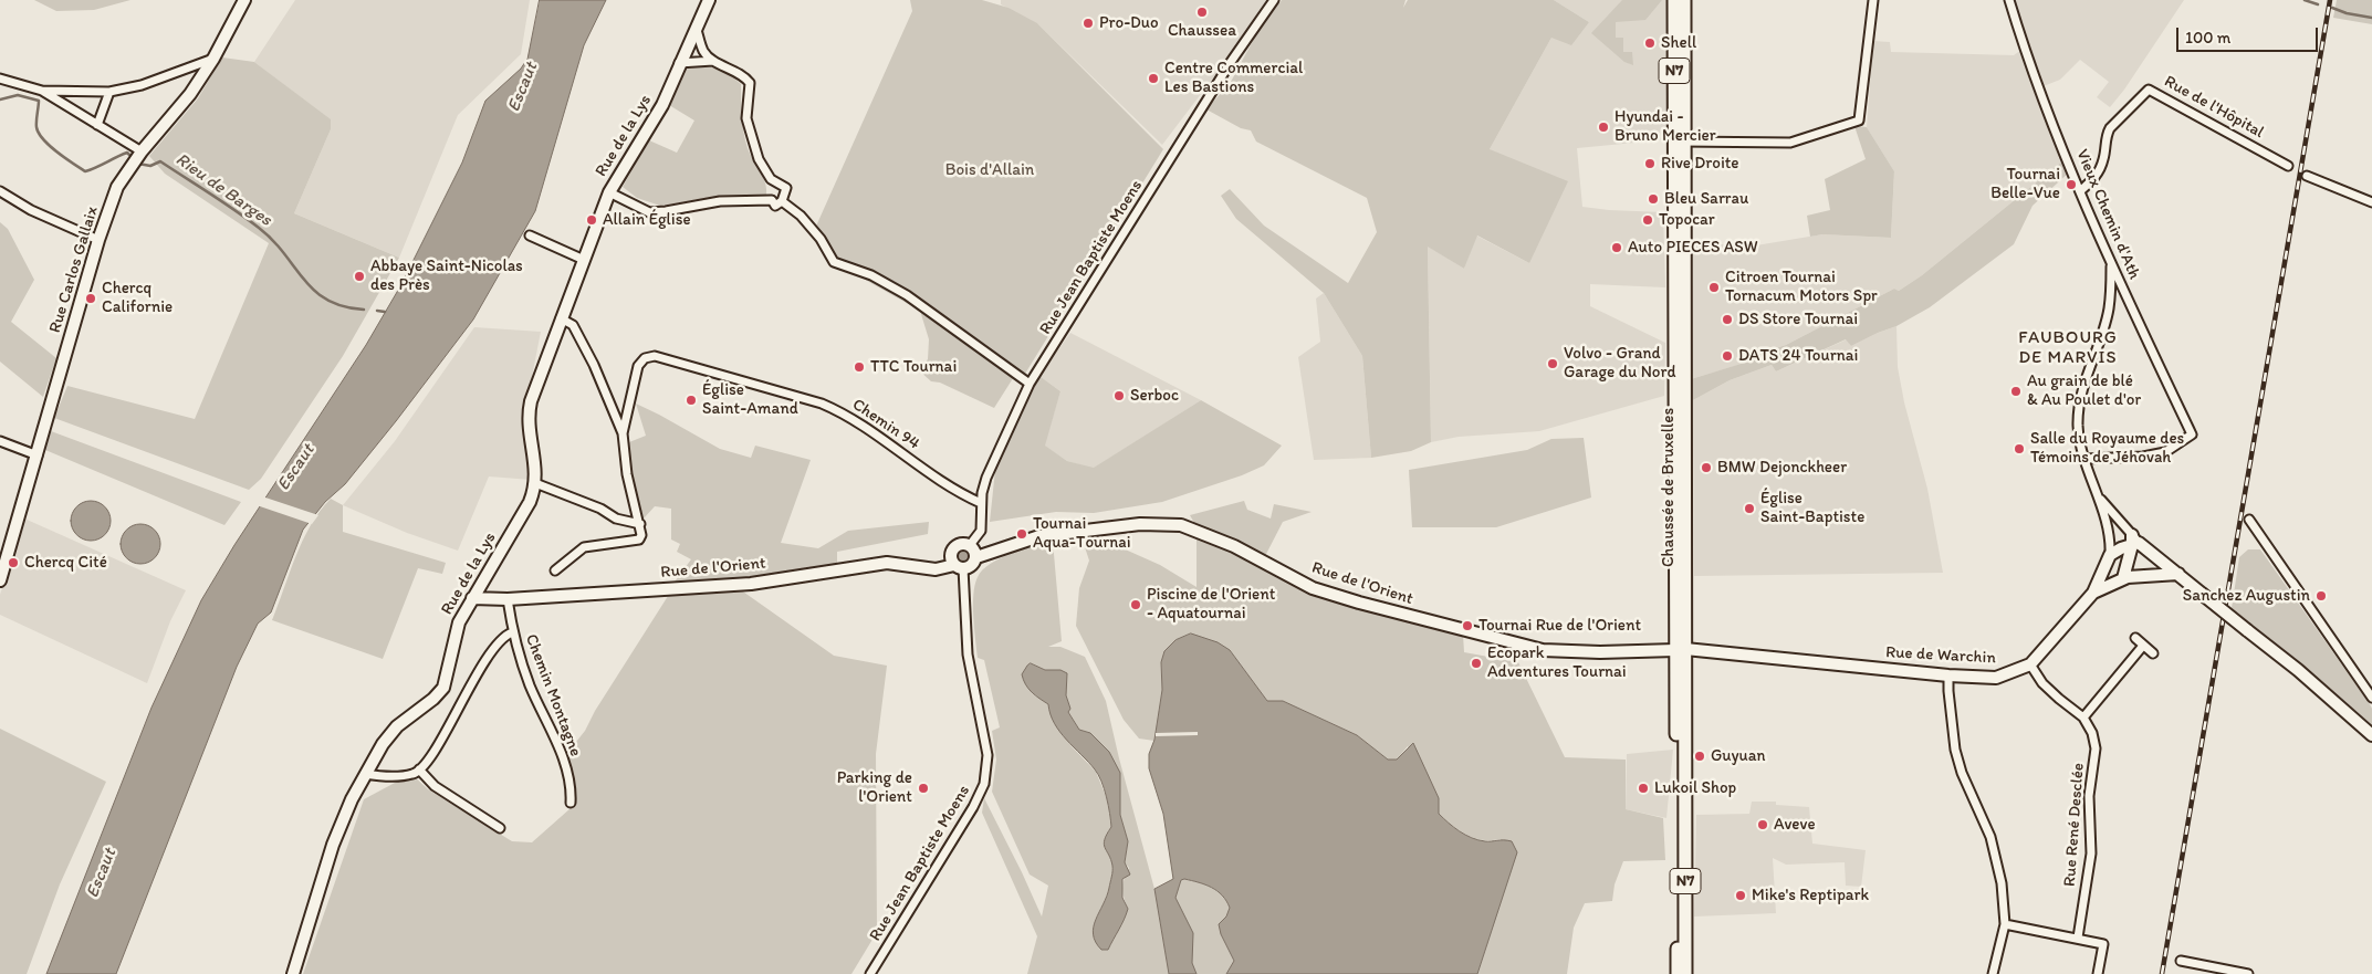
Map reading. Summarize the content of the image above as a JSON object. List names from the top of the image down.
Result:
{
  "streets": {
    "main road": ["N7", "Chaussée de Bruxelles"],
    "street": [
      "Rue de l'Hôpital",
      "Rue de la Lys",
      "Vieux Chemin d'Ath",
      "Rue Jean Baptiste Moens",
      "Rue Carlos Gallaix",
      "Chemin 94",
      "Rue de l'Orient",
      "Rue de Warchin",
      "Chemin Montagne",
      "Rue René Desclée"
    ]
  },
  "crossings": [
    ["Rue de l'Hôpital", "Vieux Chemin d'Ath"],
    ["Rue de la Lys", "Rue de l'Orient"],
    ["Rue Jean Baptiste Moens", "Chemin 94"],
    ["Rue Jean Baptiste Moens", "Rue de l'Orient"],
    ["Chaussée de Bruxelles", "Rue de l'Orient"],
    ["Chaussée de Bruxelles", "Rue de Warchin"],
    ["Rue de l'Orient", "Rue de Warchin"],
    ["Rue de l'Orient", "Chemin Montagne"],
    ["Rue de Warchin", "Rue René Desclée"]
  ],
  "districts": ["FAUBOURG DE MARVIS"],
  "water": ["Escaut", "Rieu de Barges"],
  "parks": ["Bois d'Allain"],
  "places": [
    "Chaussea",
    "Pro-Duo",
    "Shell",
    "Centre Commercial Les Bastions",
    "Hyundai - Bruno Mercier",
    "Rive Droite",
    "Tournai Belle-Vue",
    "Bleu Sarrau",
    "Allain Église",
    "Topocar",
    "Auto PIECES ASW",
    "Abbaye Saint-Nicolas des Près",
    "Citroen Tournai Tornacum Motors Spr",
    "Chercq Californie",
    "DS Store Tournai",
    "DATS 24 Tournai",
    "Volvo - Grand Garage du Nord",
    "TTC Tournai",
    "Au grain de blé & Au Poulet d'or",
    "Serboc",
    "Église Saint-Amand",
    "Salle du Royaume des Témoins de Jéhovah",
    "BMW Dejonckheer",
    "Église Saint-Baptiste",
    "Tournai Aqua-Tournai",
    "Chercq Cité",
    "Sanchez Augustin",
    "Piscine de l'Orient - Aquatournai",
    "Tournai Rue de l'Orient",
    "Ecopark Adventures Tournai",
    "Guyuan",
    "Parking de l'Orient",
    "Lukoil Shop",
    "Aveve",
    "Mike's Reptipark"
  ],
  "scale_bar": "100 m"
}
